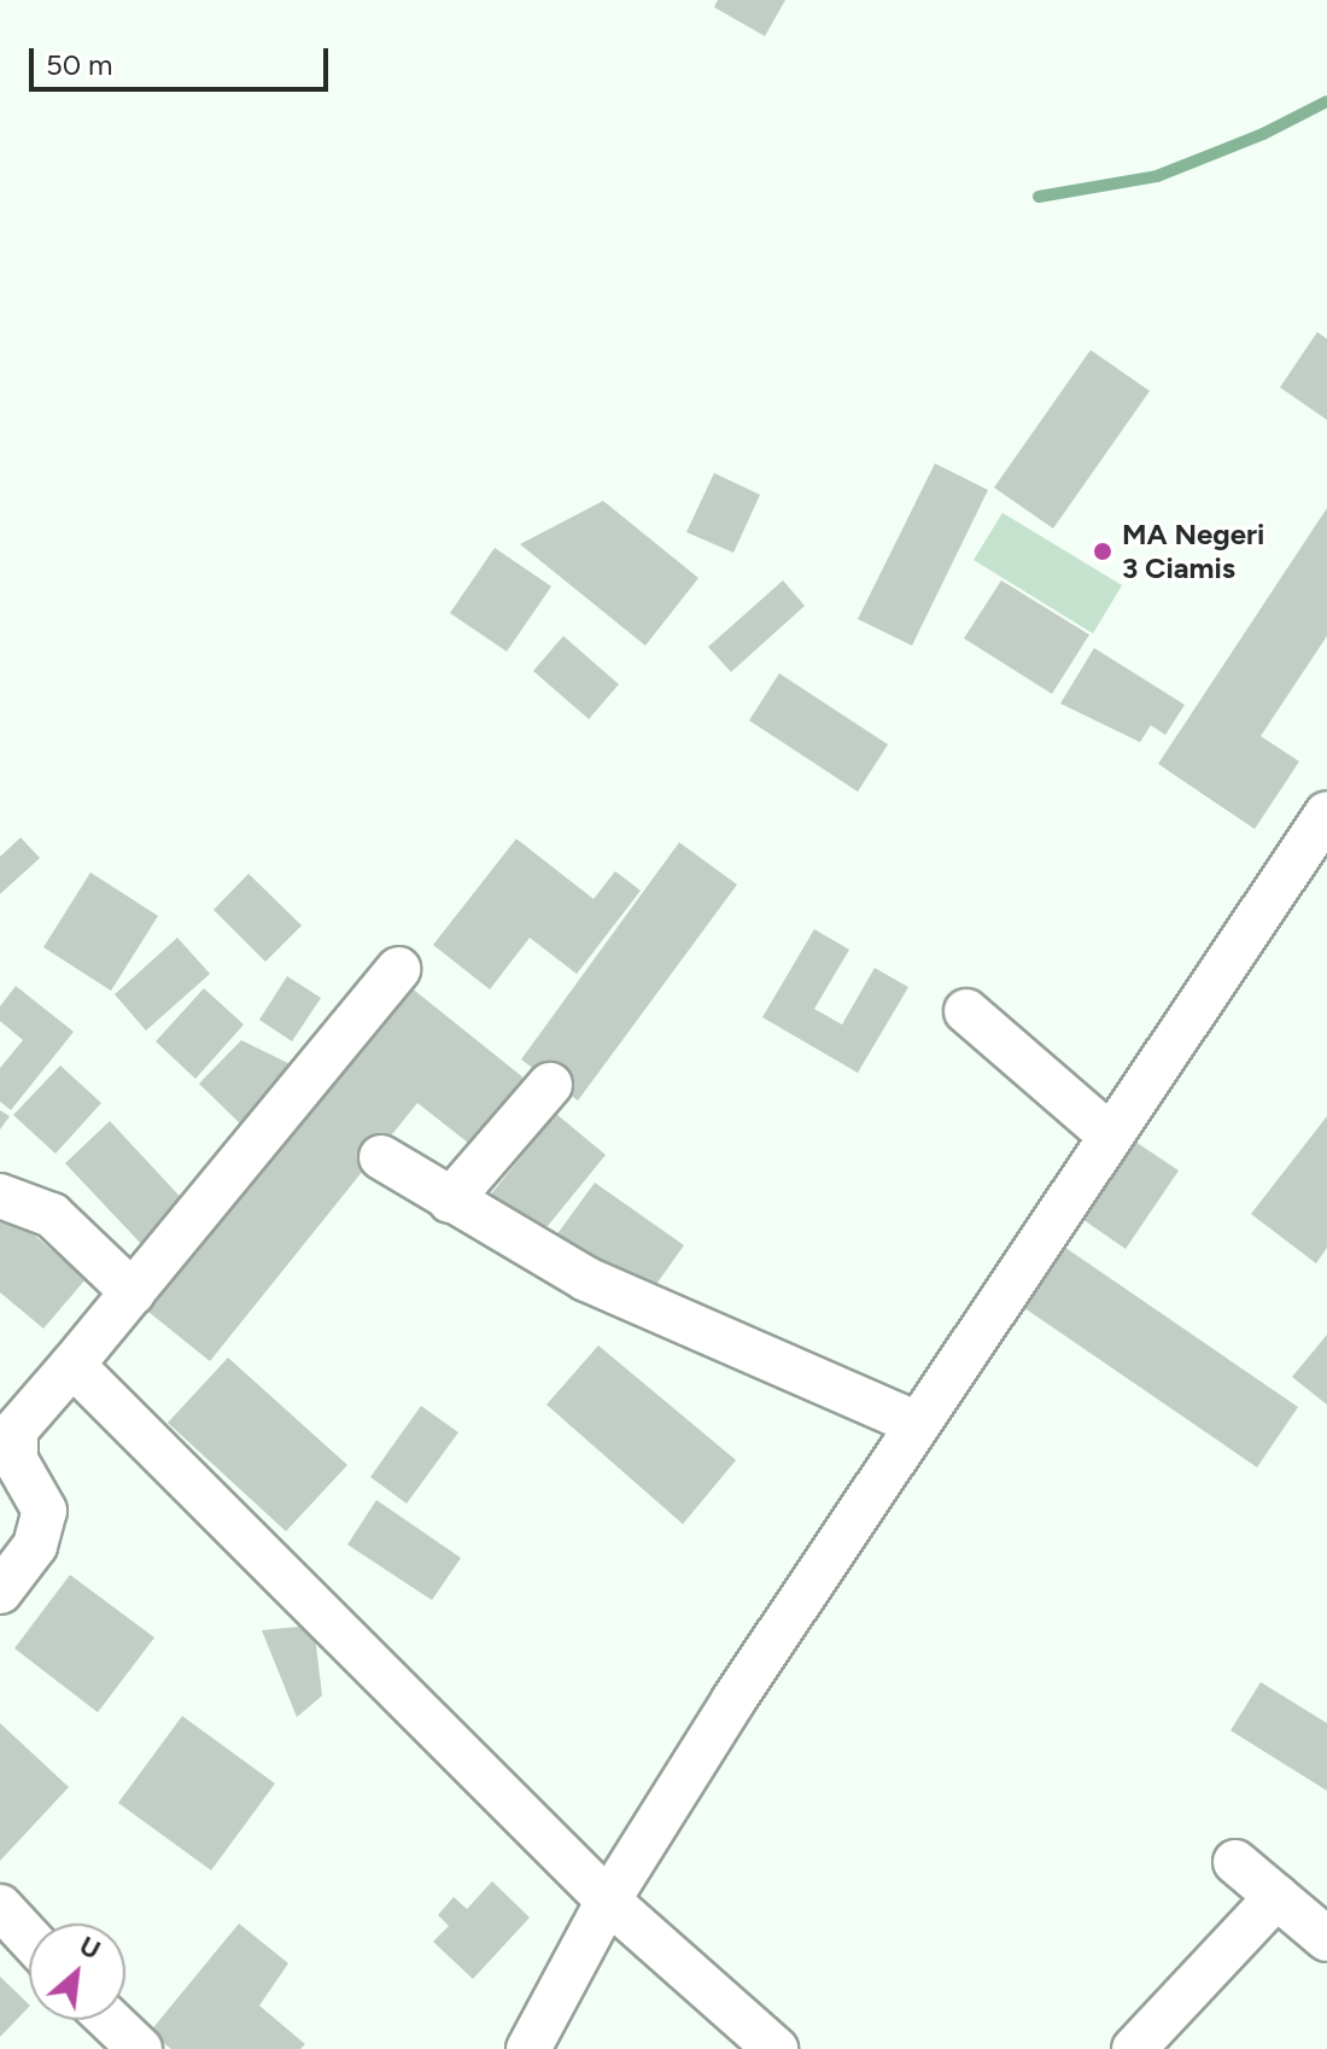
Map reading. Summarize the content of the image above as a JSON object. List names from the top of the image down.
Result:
{
  "places": ["MA Negeri 3 Ciamis"],
  "scale_bar": "50 m",
  "north": "top right"
}
